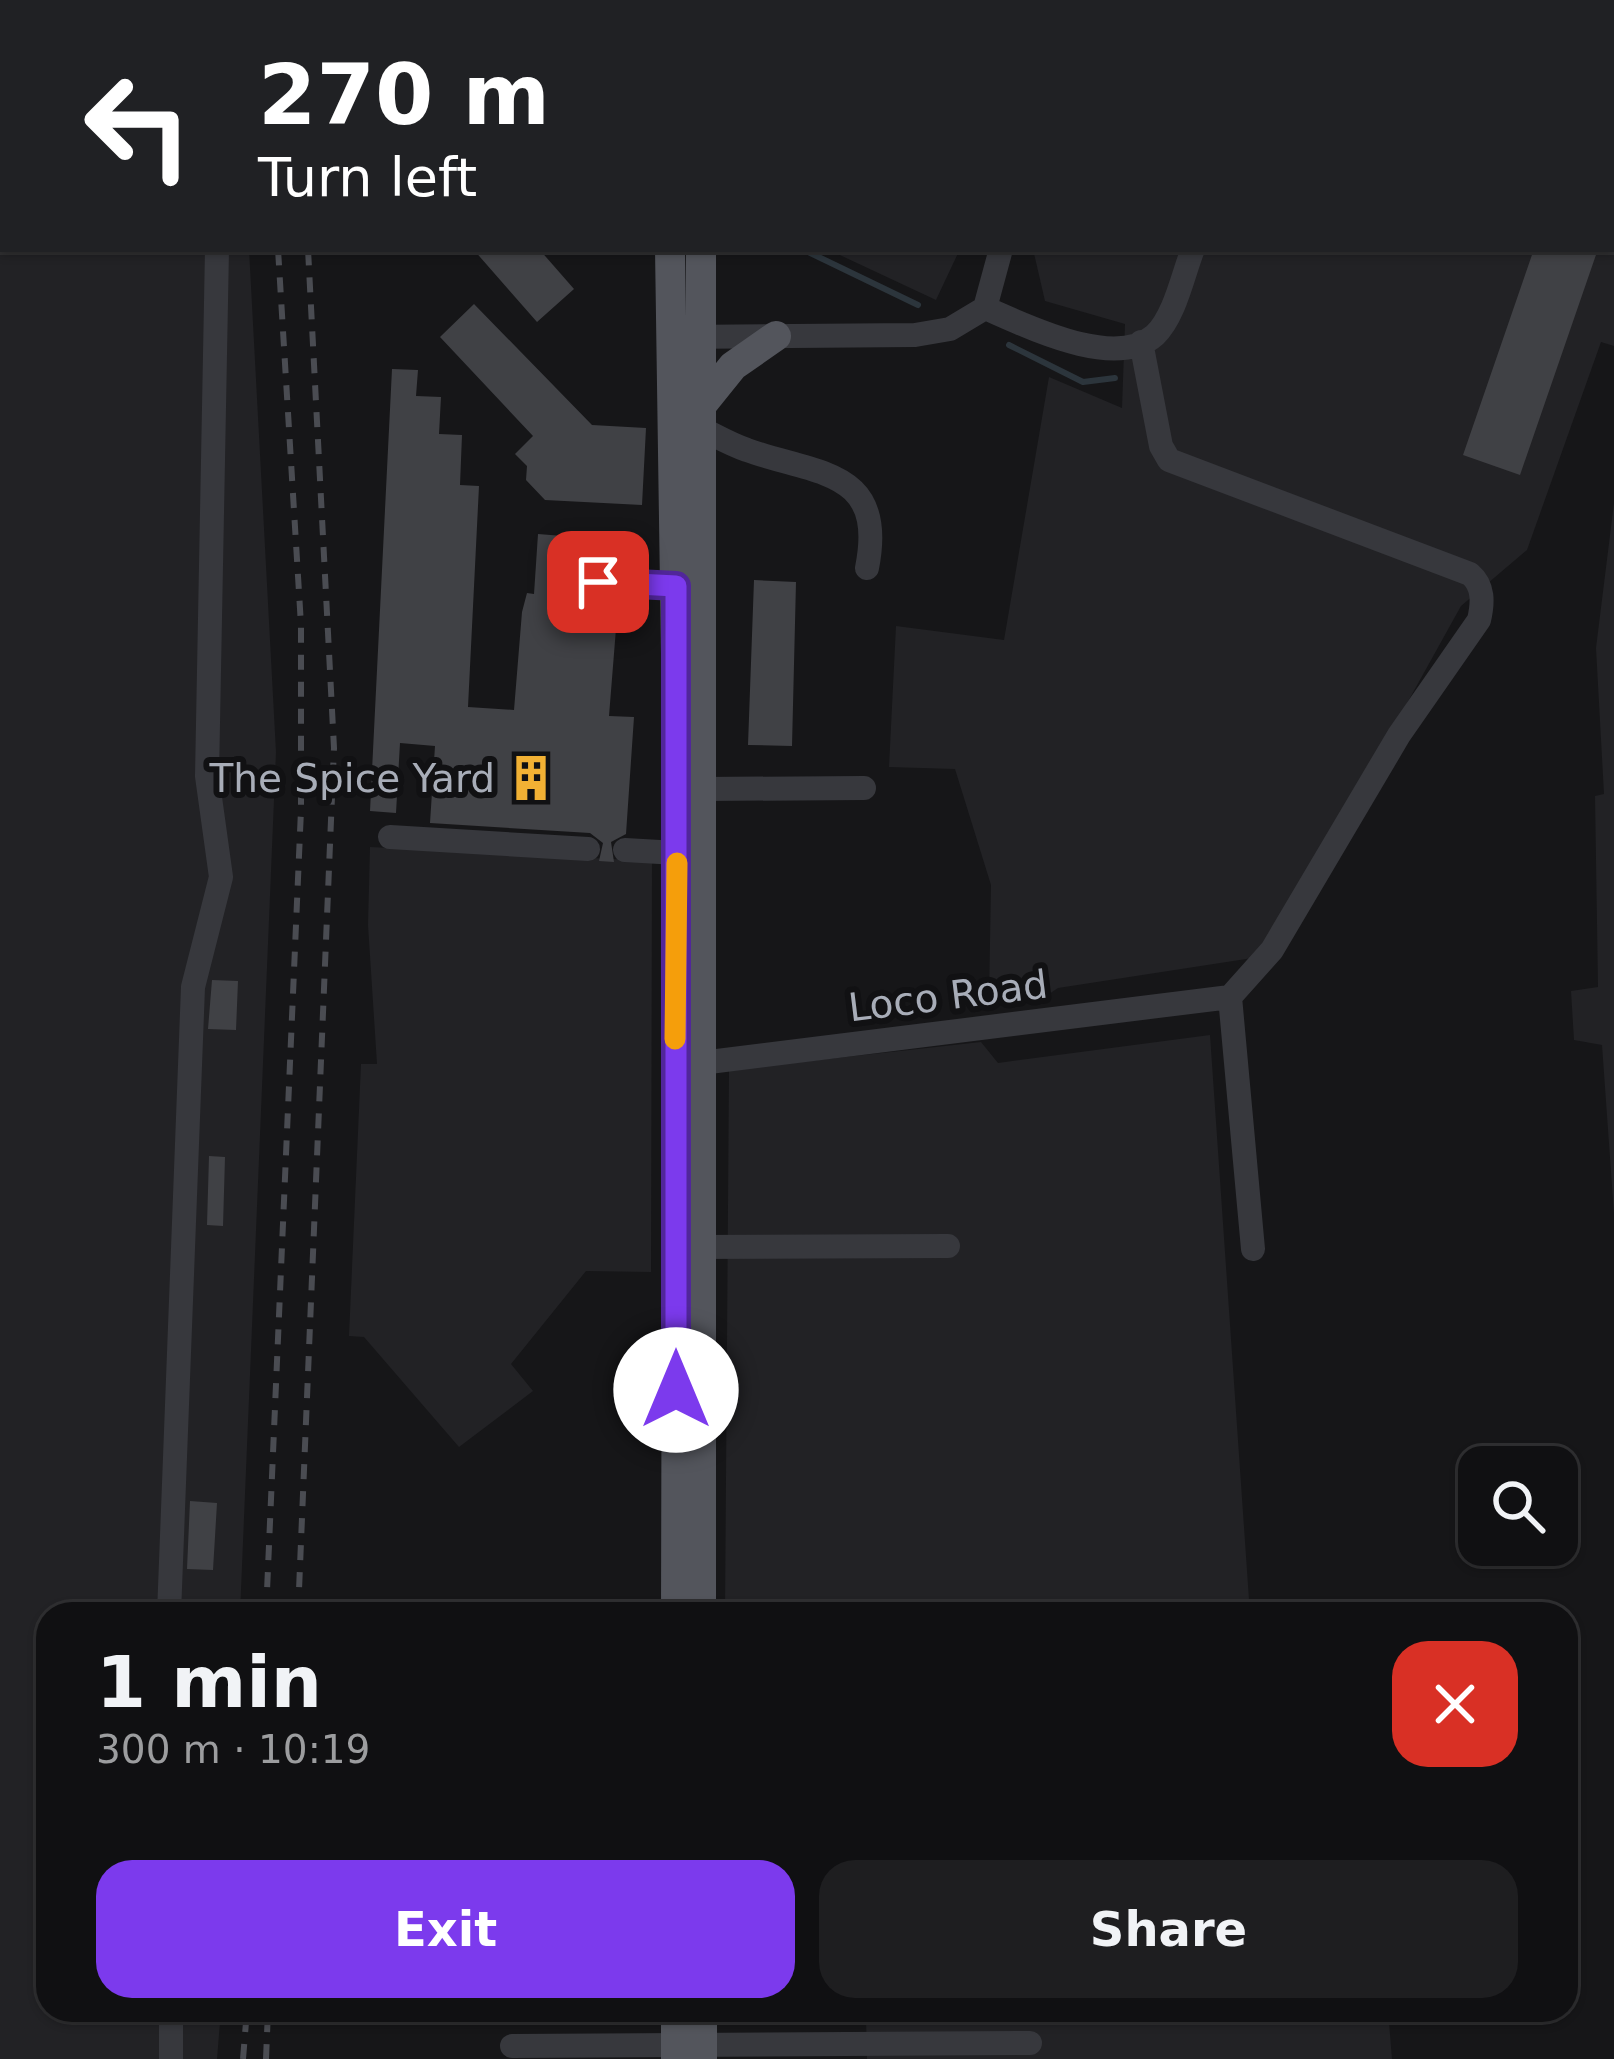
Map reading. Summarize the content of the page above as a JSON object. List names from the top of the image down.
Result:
{
  "streets": {
    "lane": ["Loco Road"]
  },
  "places": {
    "building": ["The Spice Yard"]
  },
  "page": {
    "turn": ["270 m", "Turn left"],
    "heading": ["1 min", "300 m · 10:19"],
    "buttons": ["Exit", "Share"]
  }
}
